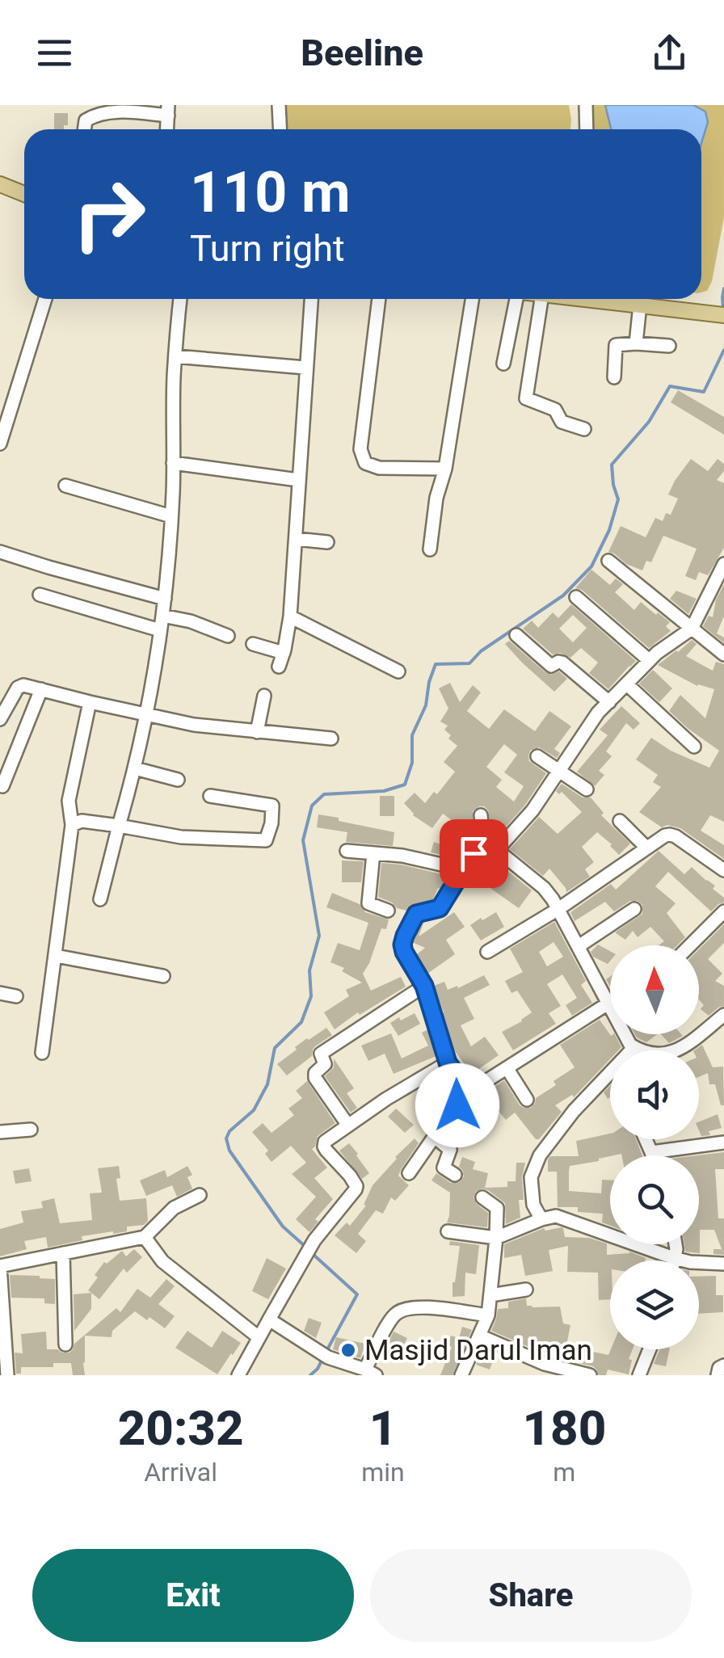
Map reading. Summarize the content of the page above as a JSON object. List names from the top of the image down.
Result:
{
  "places": ["Masjid Darul Iman"],
  "north": "top",
  "page": {
    "header": "Beeline",
    "turn": ["110 m", "Turn right"],
    "eta": [
      "20:32",
      "Arrival",
      "1",
      "min",
      "180",
      "m"
    ],
    "buttons": ["Exit", "Share"]
  }
}
